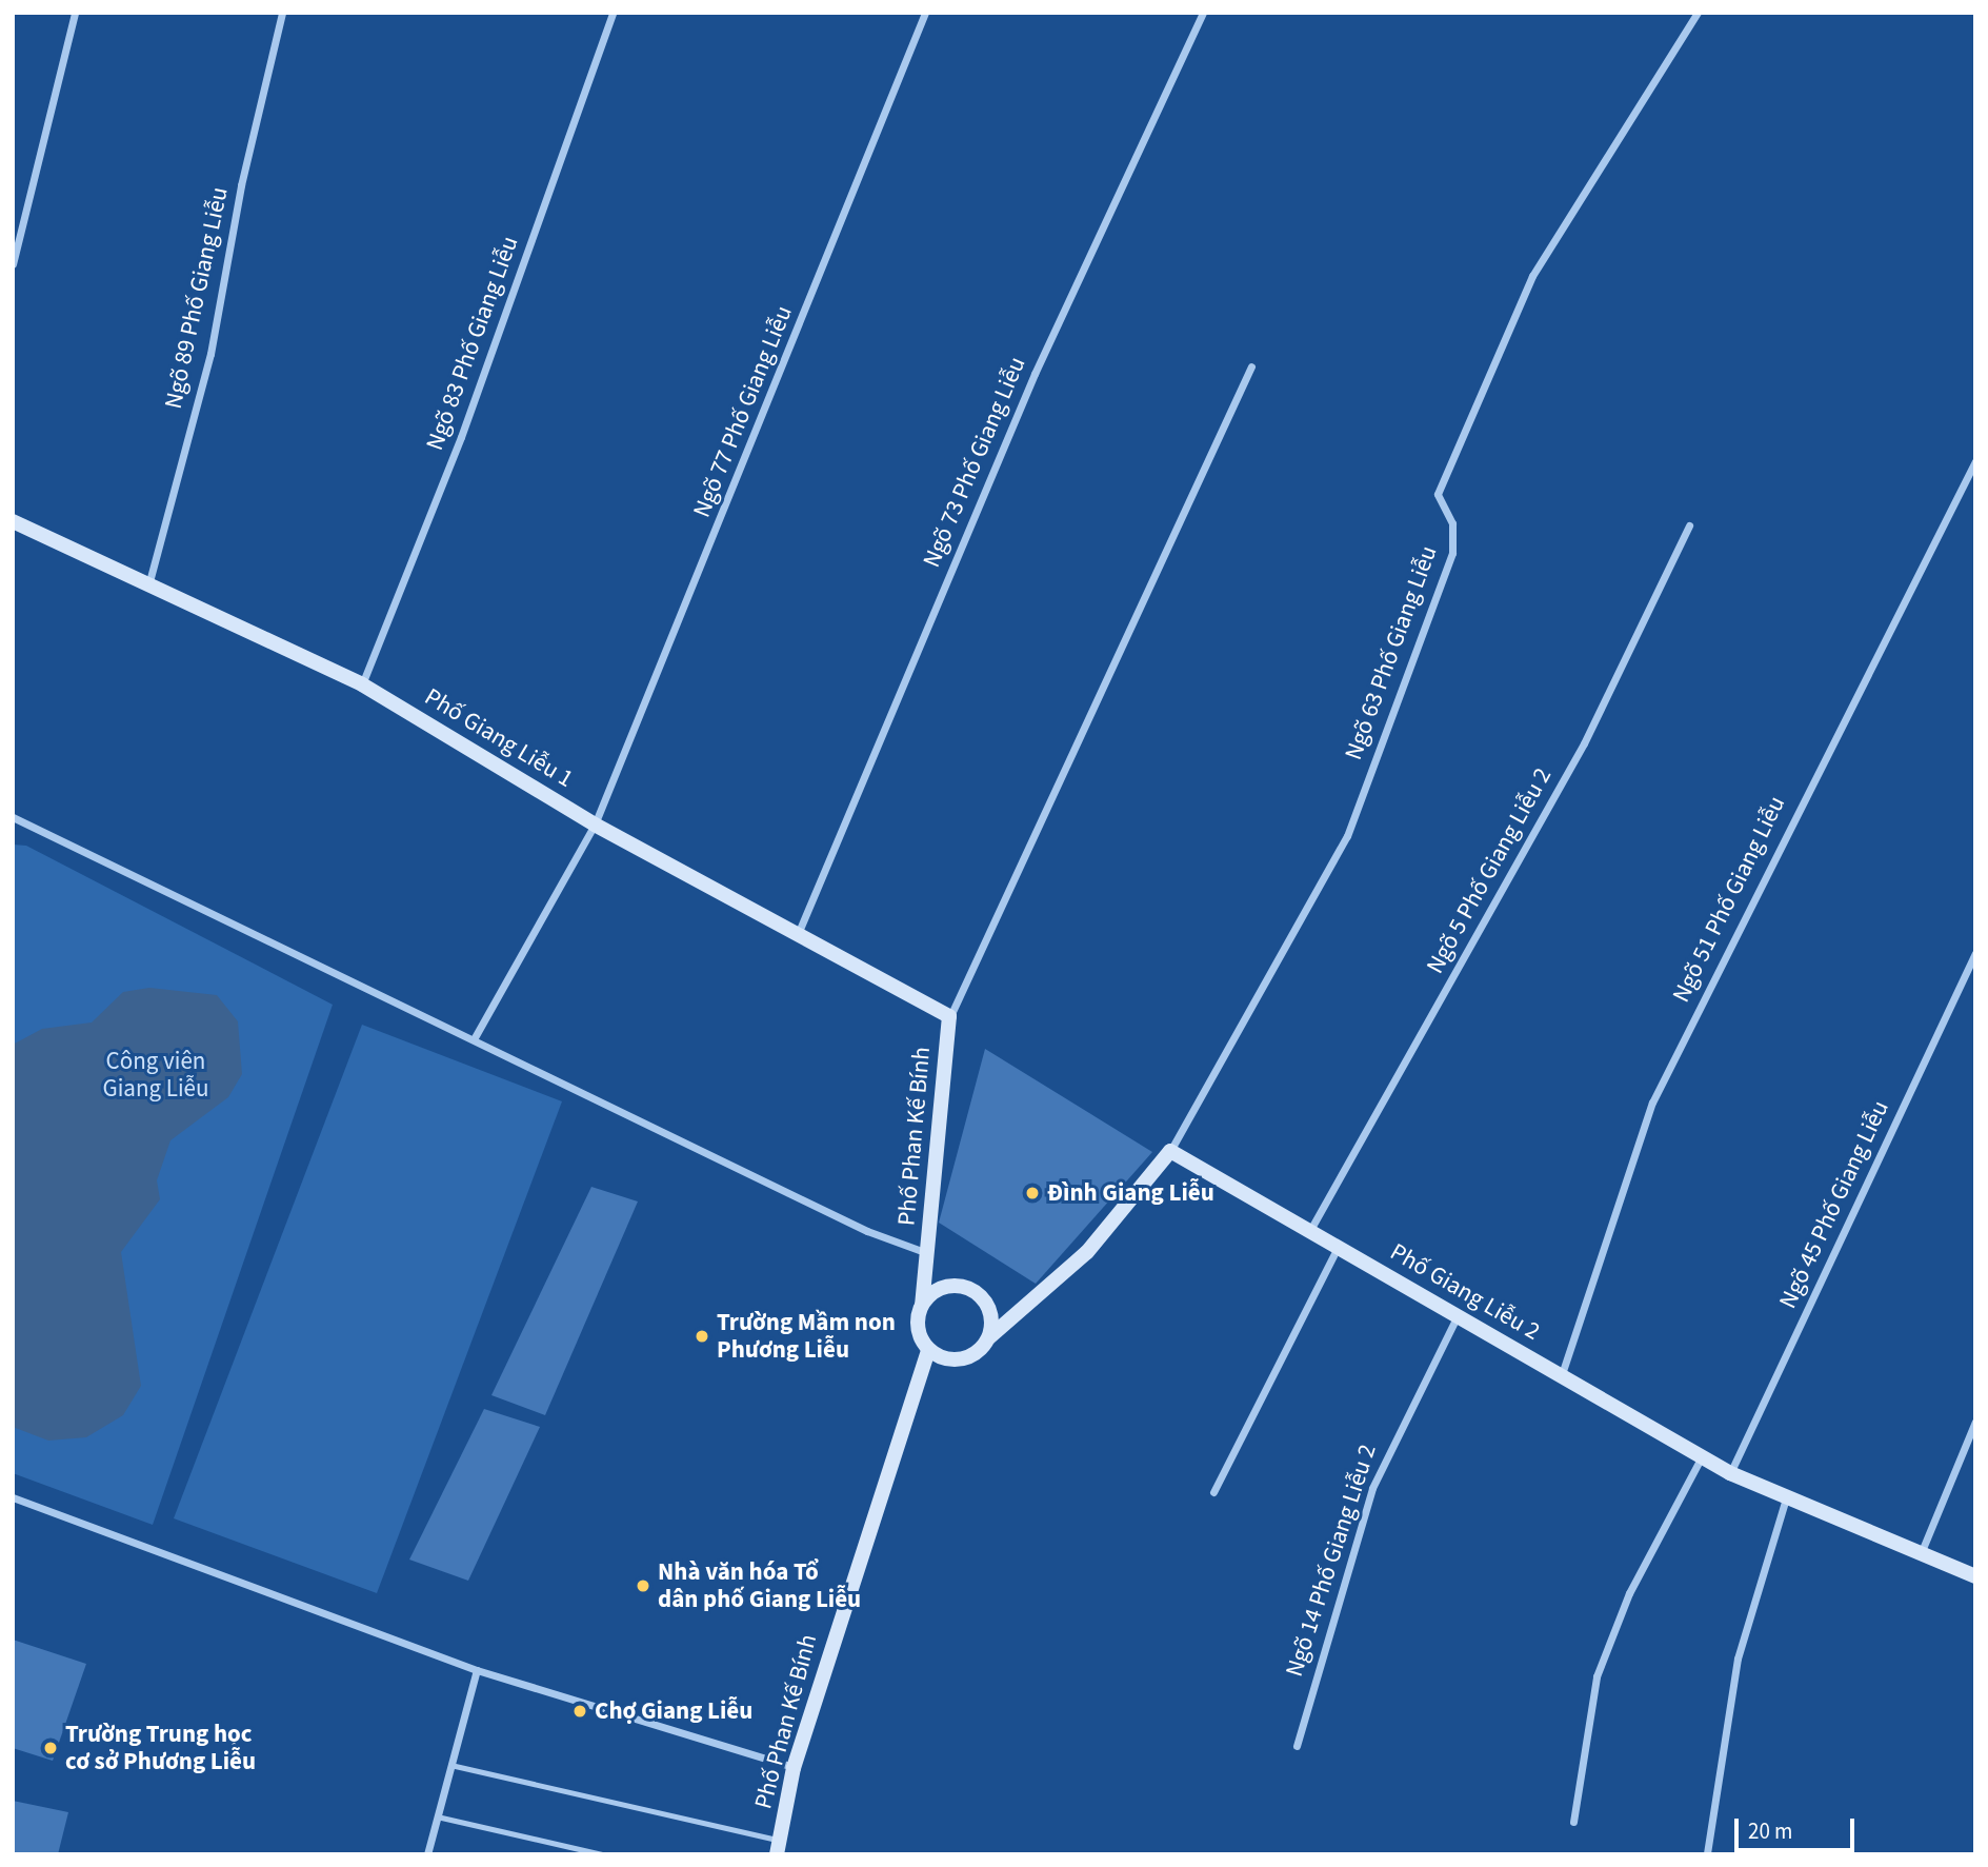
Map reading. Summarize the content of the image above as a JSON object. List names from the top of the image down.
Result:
{
  "streets": {
    "main road": ["Phố Giang Liễu 1", "Phố Phan Kế Bính", "Phố Giang Liễu 2"],
    "street": [
      "Ngõ 89 Phố Giang Liễu",
      "Ngõ 83 Phố Giang Liễu",
      "Ngõ 77 Phố Giang Liễu",
      "Ngõ 73 Phố Giang Liễu",
      "Ngõ 63 Phố Giang Liễu",
      "Ngõ 5 Phố Giang Liễu 2",
      "Ngõ 51 Phố Giang Liễu",
      "Ngõ 45 Phố Giang Liễu",
      "Ngõ 14 Phố Giang Liễu 2"
    ]
  },
  "crossings": [
    ["Ngõ 89 Phố Giang Liễu", "Phố Giang Liễu 1"],
    ["Ngõ 83 Phố Giang Liễu", "Phố Giang Liễu 1"],
    ["Ngõ 77 Phố Giang Liễu", "Phố Giang Liễu 1"],
    ["Ngõ 73 Phố Giang Liễu", "Phố Giang Liễu 1"],
    ["Ngõ 63 Phố Giang Liễu", "Phố Giang Liễu 2"],
    ["Phố Giang Liễu 1", "Phố Phan Kế Bính"],
    ["Ngõ 5 Phố Giang Liễu 2", "Phố Giang Liễu 2"],
    ["Ngõ 51 Phố Giang Liễu", "Phố Giang Liễu 2"],
    ["Ngõ 45 Phố Giang Liễu", "Phố Giang Liễu 2"],
    ["Phố Giang Liễu 2", "Ngõ 14 Phố Giang Liễu 2"]
  ],
  "parks": ["Công viên Giang Liễu"],
  "places": [
    "Đình Giang Liễu",
    "Trường Mầm non Phương Liễu",
    "Nhà văn hóa Tổ dân phố Giang Liễu",
    "Chợ Giang Liễu",
    "Trường Trung học cơ sở Phương Liễu"
  ],
  "scale_bar": "20 m"
}
